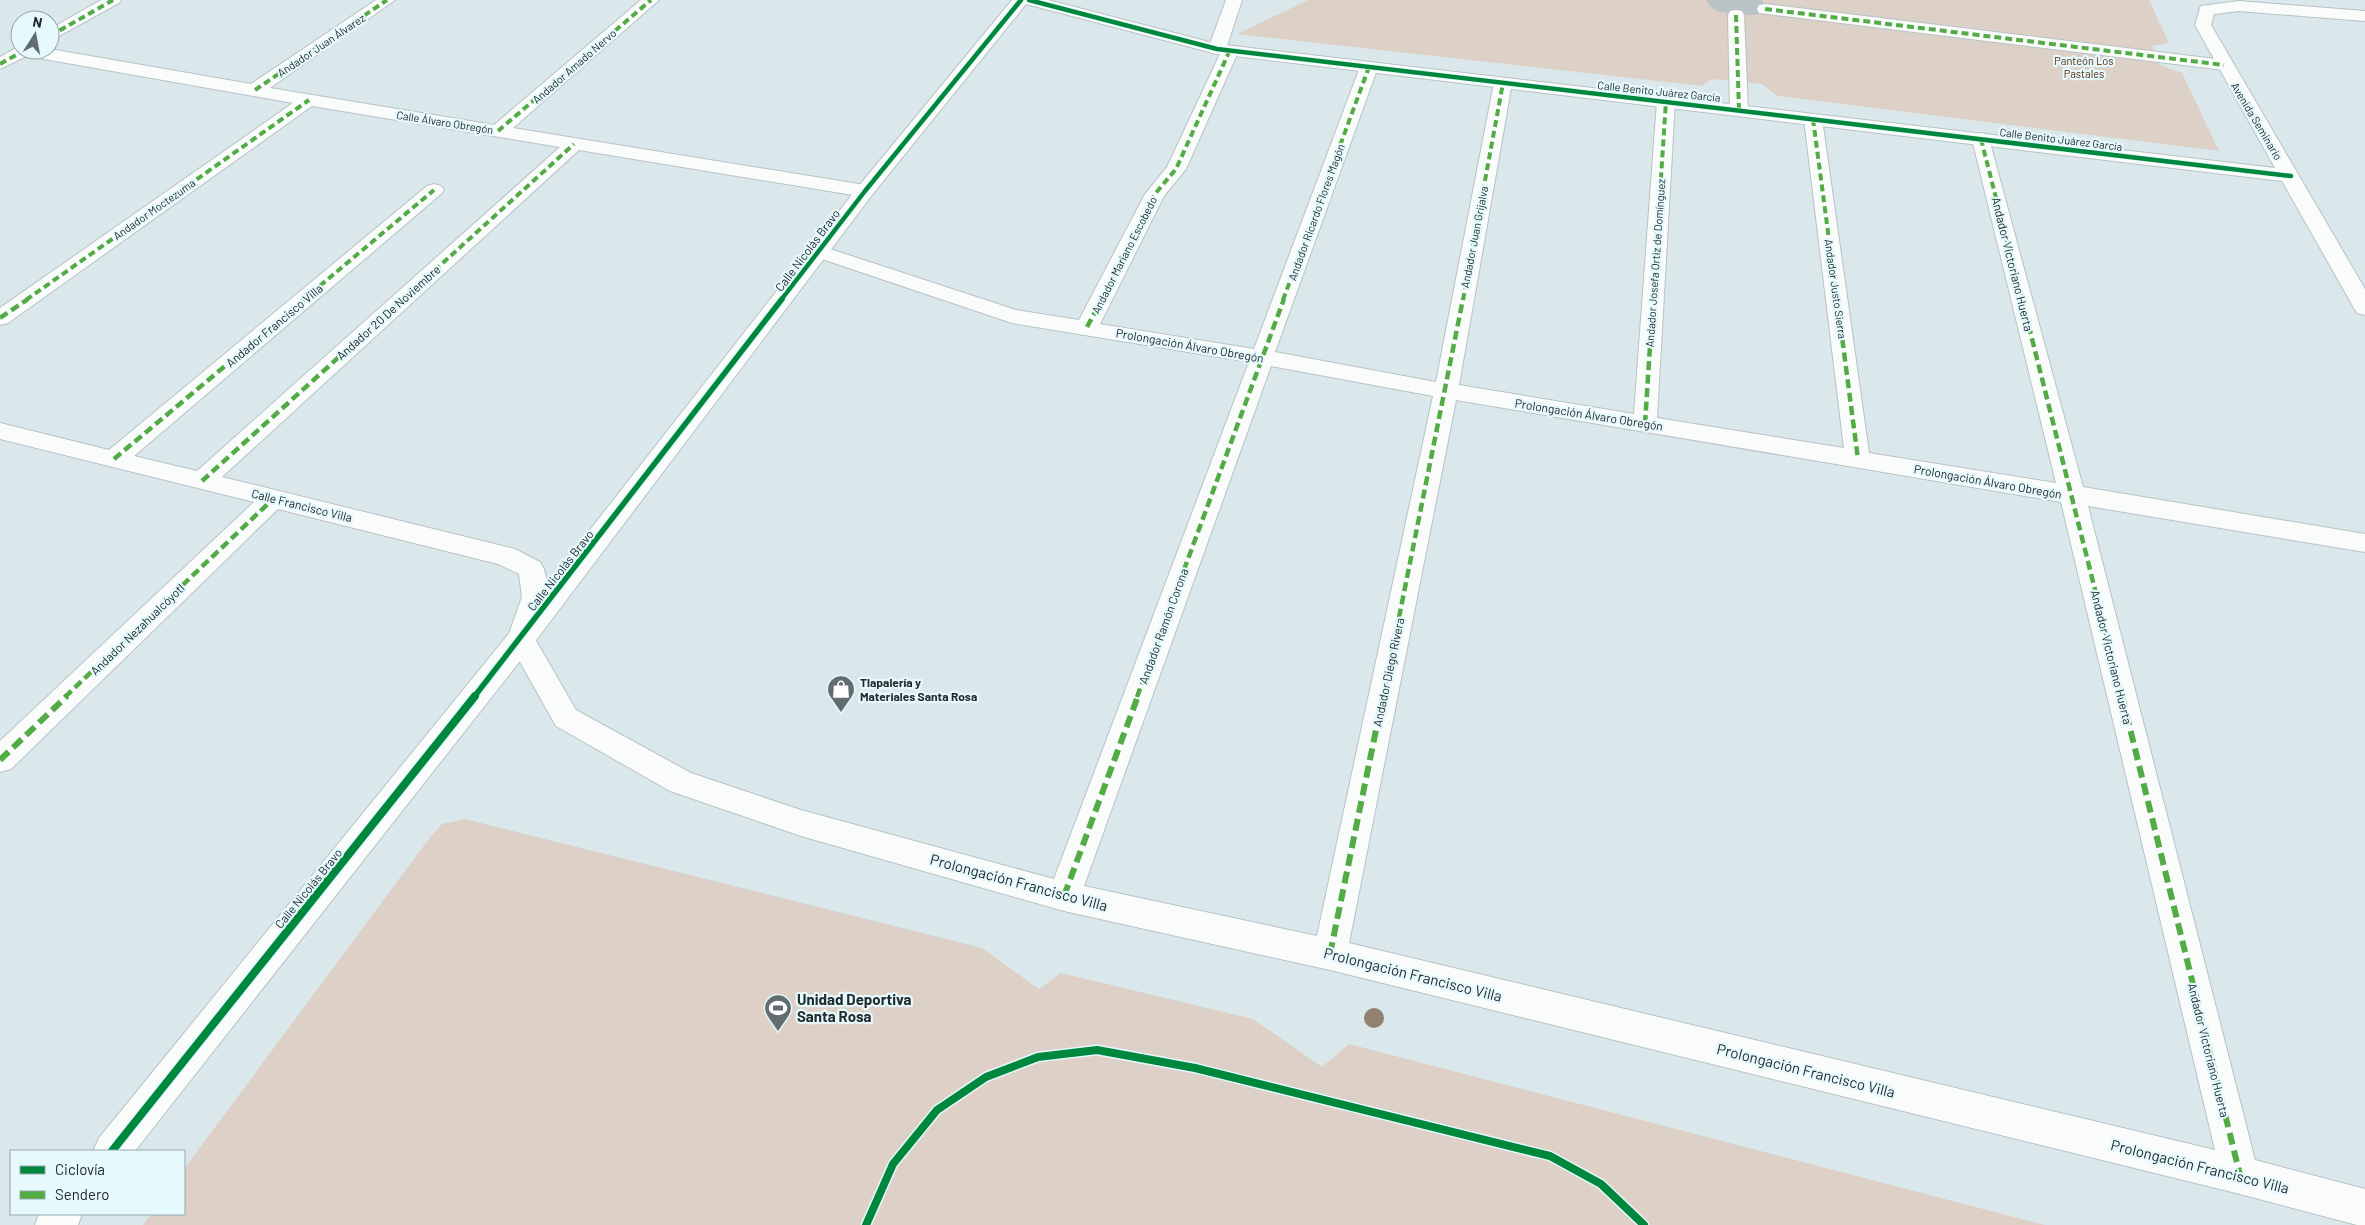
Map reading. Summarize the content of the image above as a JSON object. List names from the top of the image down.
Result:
{
  "streets": {
    "street": [
      "Andador Juan Álvarez",
      "Andador Amado Nervo",
      "Calle Benito Juárez García",
      "Avenida Seminario",
      "Calle Álvaro Obregón",
      "Andador Moctezuma",
      "Andador Ricardo Flores Magón",
      "Andador Juan Grijalva",
      "Calle Nicolás Bravo",
      "Andador Mariano Escobedo",
      "Andador Josefa Ortiz de Domínguez",
      "Andador Victoriano Huerta",
      "Andador Justo Sierra",
      "Andador 20 De Noviembre",
      "Andador Francisco Villa",
      "Prolongación Álvaro Obregón",
      "Calle Francisco Villa",
      "Andador Ramón Corona",
      "Andador Nezahualcóyotl",
      "Andador Diego Rivera",
      "Prolongación Francisco Villa"
    ]
  },
  "crossings": [
    ["Andador Juan Álvarez", "Calle Álvaro Obregón"],
    ["Andador Amado Nervo", "Calle Álvaro Obregón"],
    ["Calle Benito Juárez García", "Avenida Seminario"],
    ["Calle Benito Juárez García", "Andador Ricardo Flores Magón"],
    ["Calle Benito Juárez García", "Andador Juan Grijalva"],
    ["Calle Benito Juárez García", "Andador Mariano Escobedo"],
    ["Calle Benito Juárez García", "Andador Josefa Ortiz de Domínguez"],
    ["Calle Benito Juárez García", "Andador Victoriano Huerta"],
    ["Calle Benito Juárez García", "Andador Justo Sierra"],
    ["Calle Álvaro Obregón", "Andador Moctezuma"],
    ["Calle Álvaro Obregón", "Calle Nicolás Bravo"],
    ["Calle Álvaro Obregón", "Andador 20 De Noviembre"],
    ["Andador Ricardo Flores Magón", "Prolongación Álvaro Obregón"],
    ["Andador Ricardo Flores Magón", "Andador Ramón Corona"],
    ["Andador Juan Grijalva", "Prolongación Álvaro Obregón"],
    ["Andador Juan Grijalva", "Andador Diego Rivera"],
    ["Calle Nicolás Bravo", "Prolongación Álvaro Obregón"],
    ["Calle Nicolás Bravo", "Calle Francisco Villa"],
    ["Calle Nicolás Bravo", "Prolongación Francisco Villa"],
    ["Andador Mariano Escobedo", "Prolongación Álvaro Obregón"],
    ["Andador Josefa Ortiz de Domínguez", "Prolongación Álvaro Obregón"],
    ["Andador Victoriano Huerta", "Prolongación Álvaro Obregón"],
    ["Andador Victoriano Huerta", "Prolongación Francisco Villa"],
    ["Andador Justo Sierra", "Prolongación Álvaro Obregón"],
    ["Andador 20 De Noviembre", "Calle Francisco Villa"],
    ["Andador Francisco Villa", "Calle Francisco Villa"],
    ["Prolongación Álvaro Obregón", "Andador Ramón Corona"],
    ["Prolongación Álvaro Obregón", "Andador Diego Rivera"],
    ["Calle Francisco Villa", "Andador Nezahualcóyotl"],
    ["Calle Francisco Villa", "Prolongación Francisco Villa"],
    ["Andador Ramón Corona", "Prolongación Francisco Villa"],
    ["Andador Diego Rivera", "Prolongación Francisco Villa"]
  ],
  "parks": ["Panteón Los Pastales"],
  "places": {
    "shop": ["Tlapalería y Materiales Santa Rosa"],
    "sports": ["Unidad Deportiva Santa Rosa"]
  },
  "legend": ["Ciclovía", "Sendero"],
  "north": "top"
}
